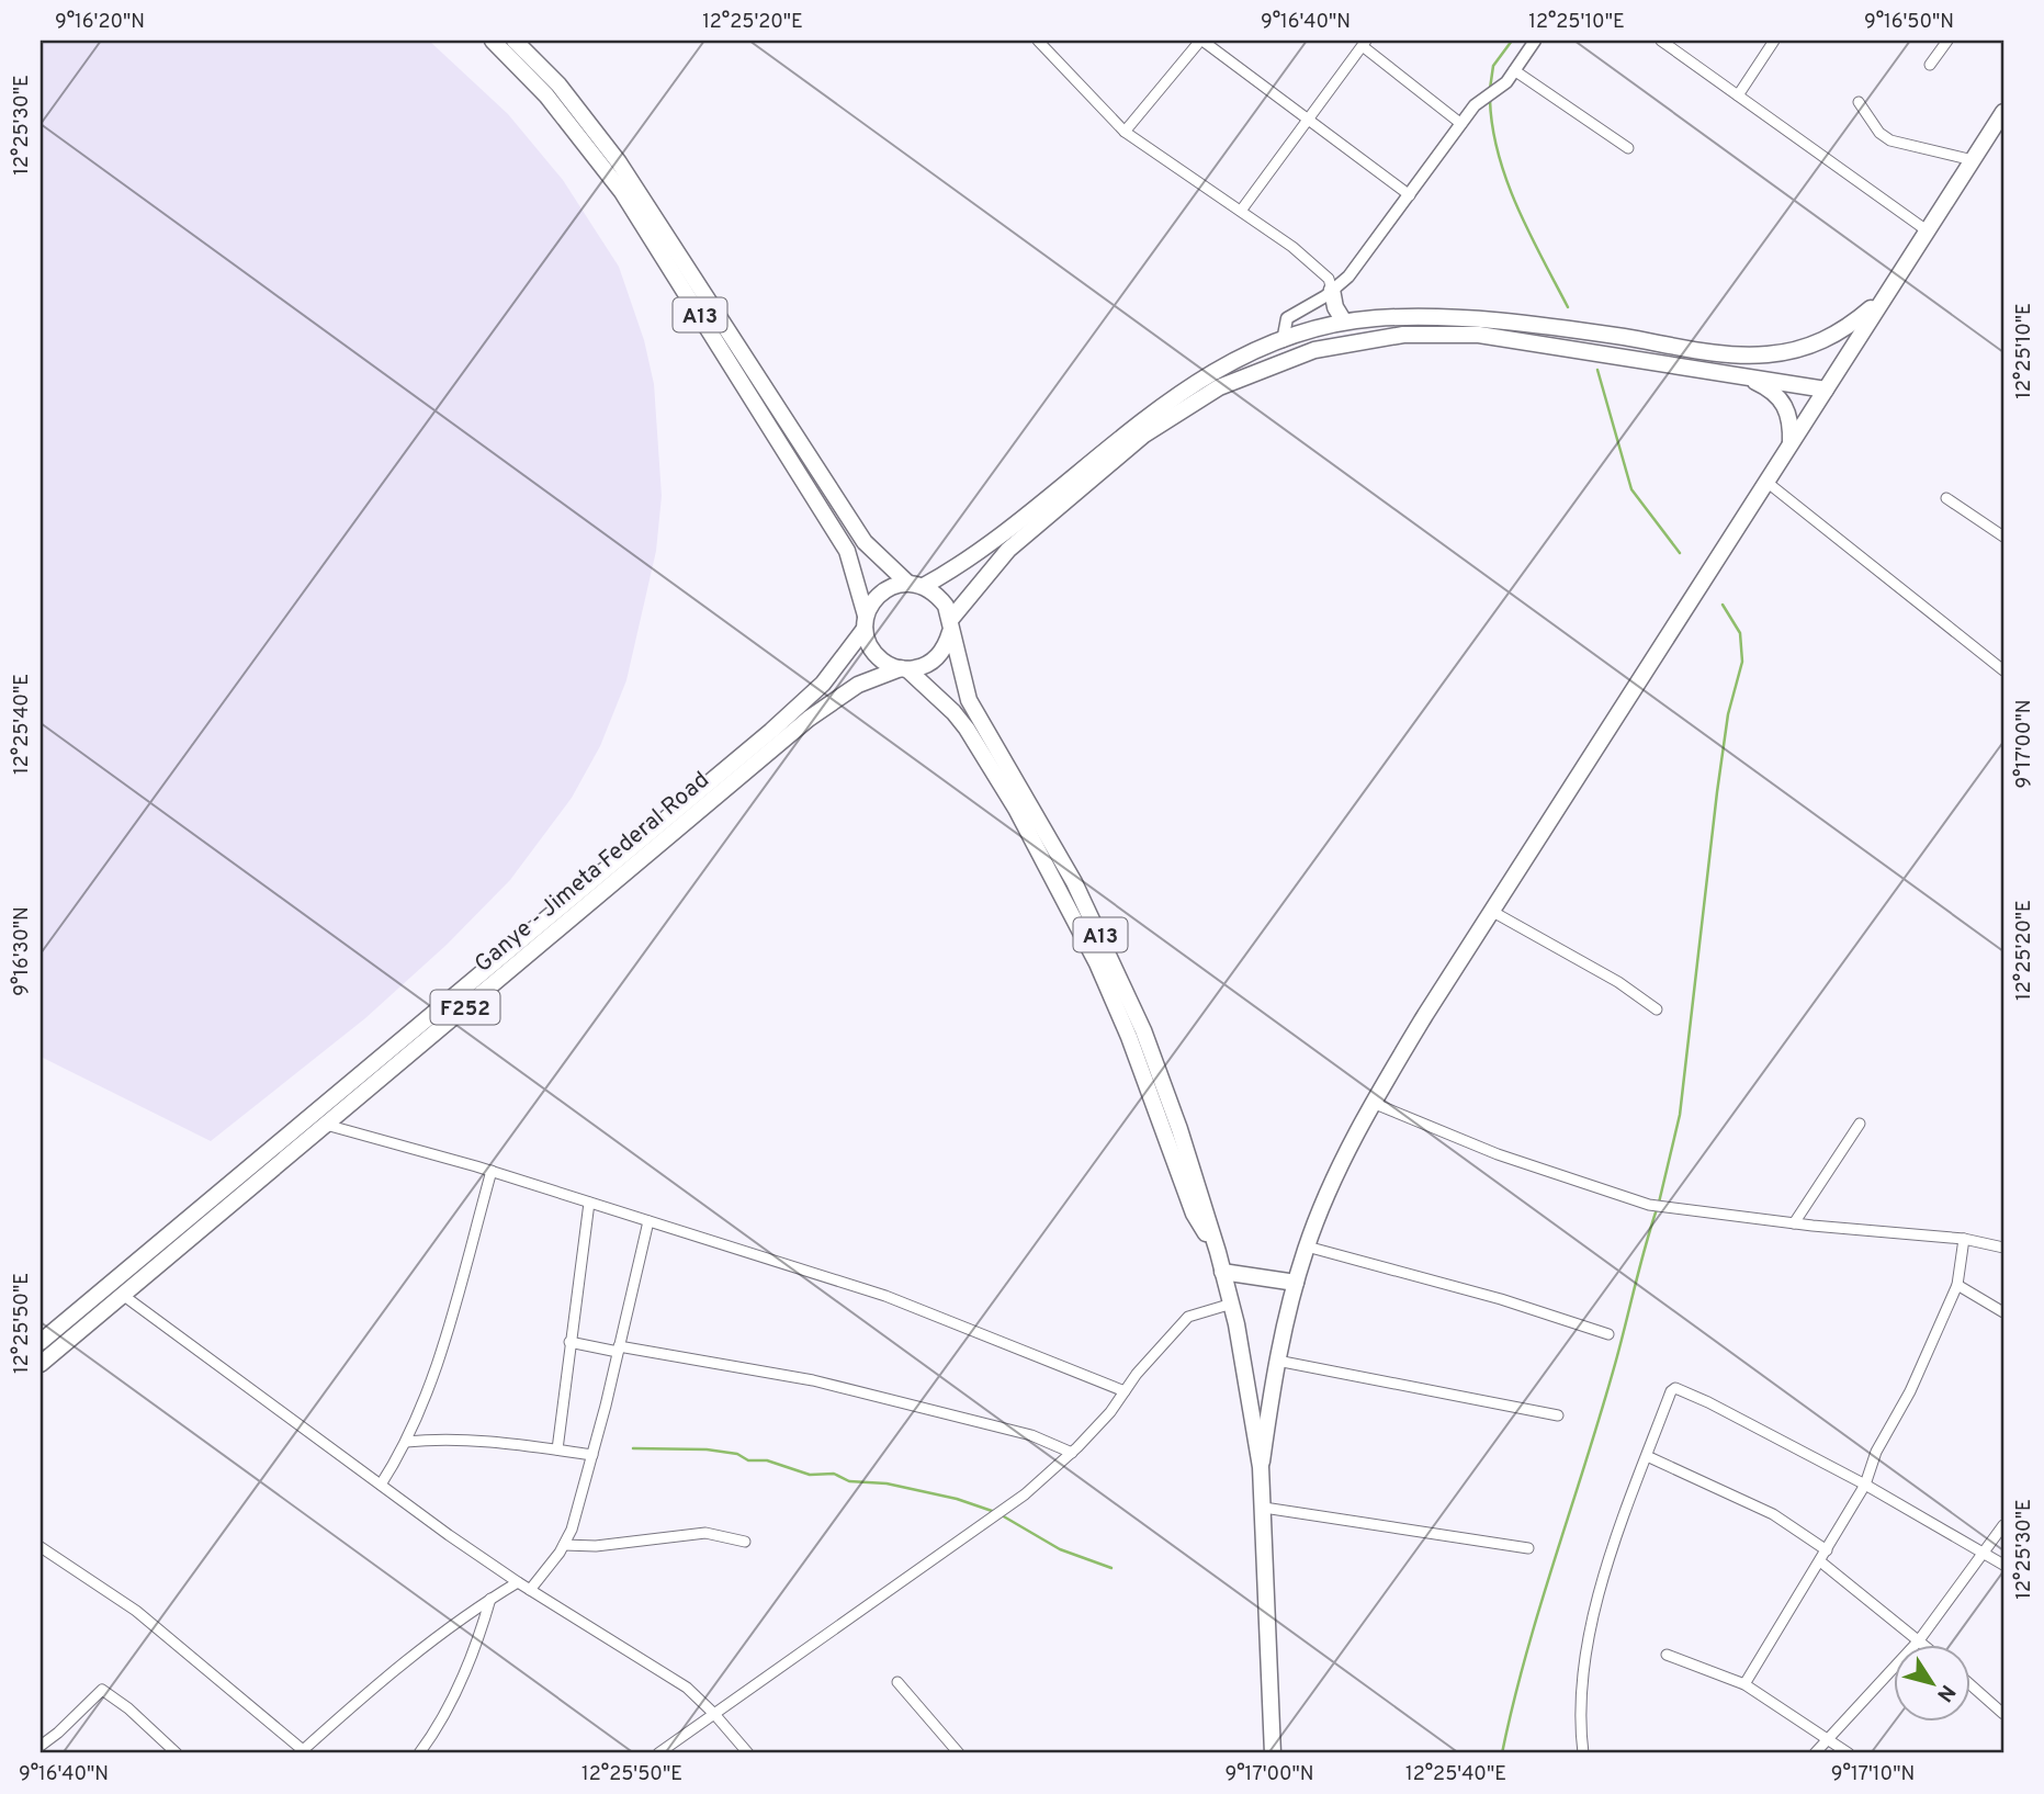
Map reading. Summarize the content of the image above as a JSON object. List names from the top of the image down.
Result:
{
  "streets": {
    "main road": ["A13", "Ganye - Jimeta Federal Road", "F252"]
  },
  "crossings": [
    ["A13", "Ganye - Jimeta Federal Road"]
  ],
  "north": "bottom right",
  "coordinates": [
    "9°16'20\"N",
    "12°25'20\"E",
    "9°16'40\"N",
    "12°25'10\"E",
    "9°16'50\"N",
    "12°25'30\"E",
    "12°25'40\"E",
    "9°17'00\"N",
    "9°16'30\"N",
    "12°25'50\"E",
    "9°17'10\"N"
  ]
}
